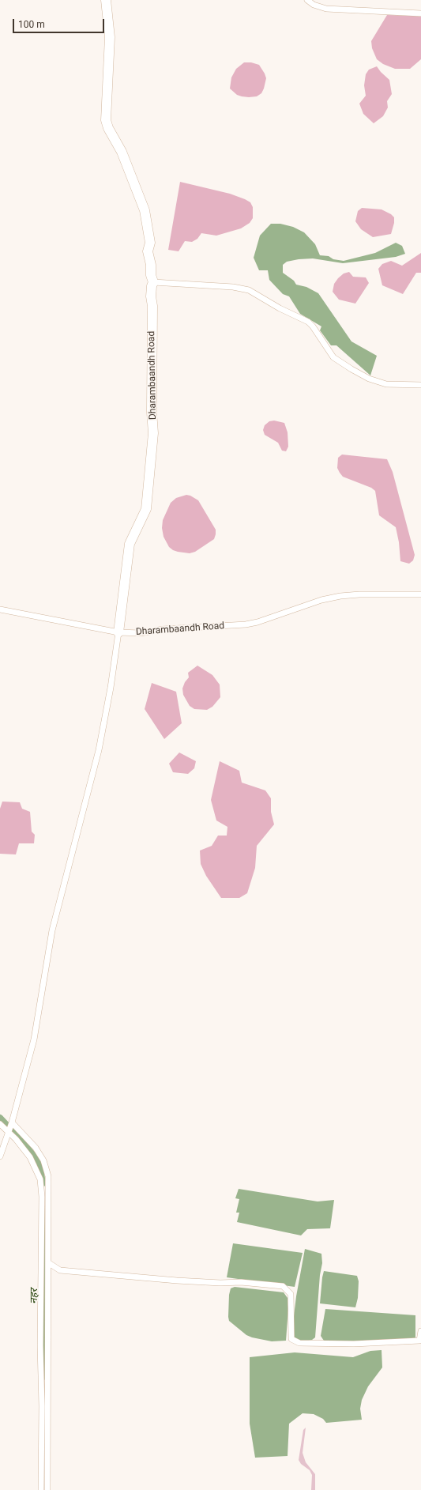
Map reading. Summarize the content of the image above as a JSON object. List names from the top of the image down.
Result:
{
  "streets": {
    "main road": ["Dharambaandh Road"]
  },
  "water": ["नहर"],
  "scale_bar": "100 m"
}
